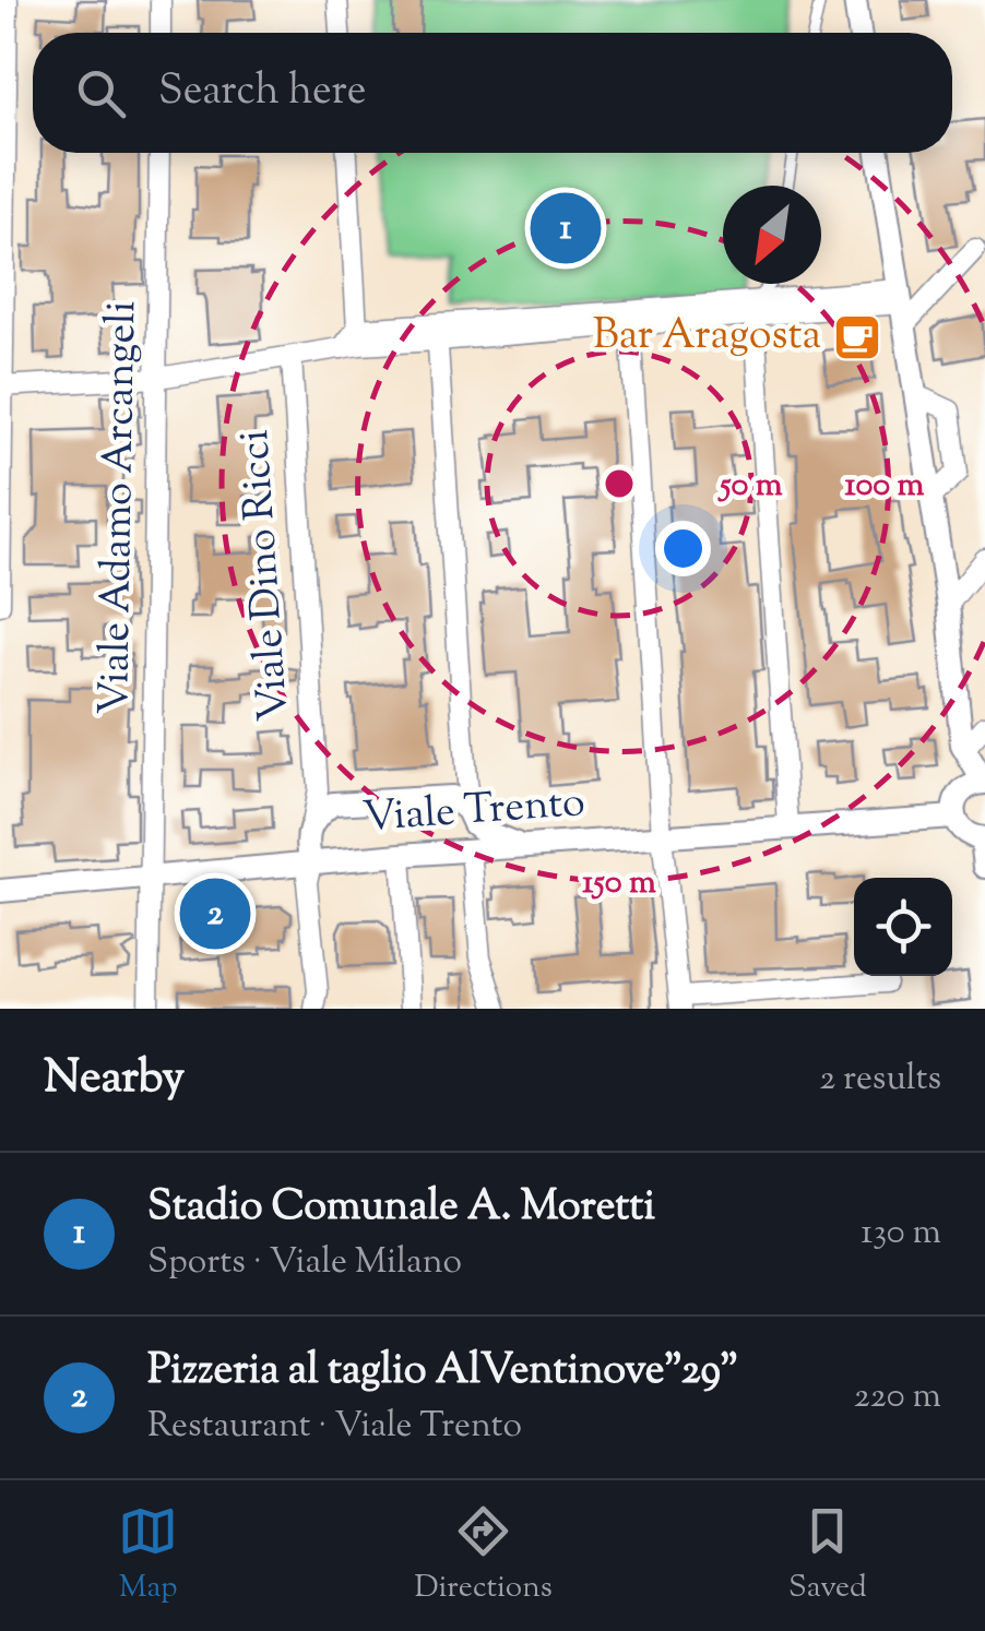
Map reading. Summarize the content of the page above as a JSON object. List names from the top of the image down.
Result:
{
  "streets": {
    "street": ["Viale Adamo Arcangeli", "Viale Dino Ricci", "Viale Trento"]
  },
  "crossings": [
    ["Viale Adamo Arcangeli", "Viale Trento"]
  ],
  "places": {
    "cafe": ["Bar Aragosta"]
  },
  "north": "bottom left",
  "page": {
    "search": "Search here",
    "pins": ["1", "2"],
    "heading": ["Nearby", "2 results"],
    "list": [
      {
        "mark": "1",
        "name": "Stadio Comunale A. Moretti",
        "note": "Sports · Viale Milano",
        "value": "130 m"
      },
      {
        "mark": "2",
        "name": "Pizzeria al taglio AlVentinove\"29\"",
        "note": "Restaurant · Viale Trento",
        "value": "220 m"
      }
    ],
    "nav": ["Map", "Directions", "Saved"]
  },
  "rings": ["50 m", "100 m", "150 m"]
}
